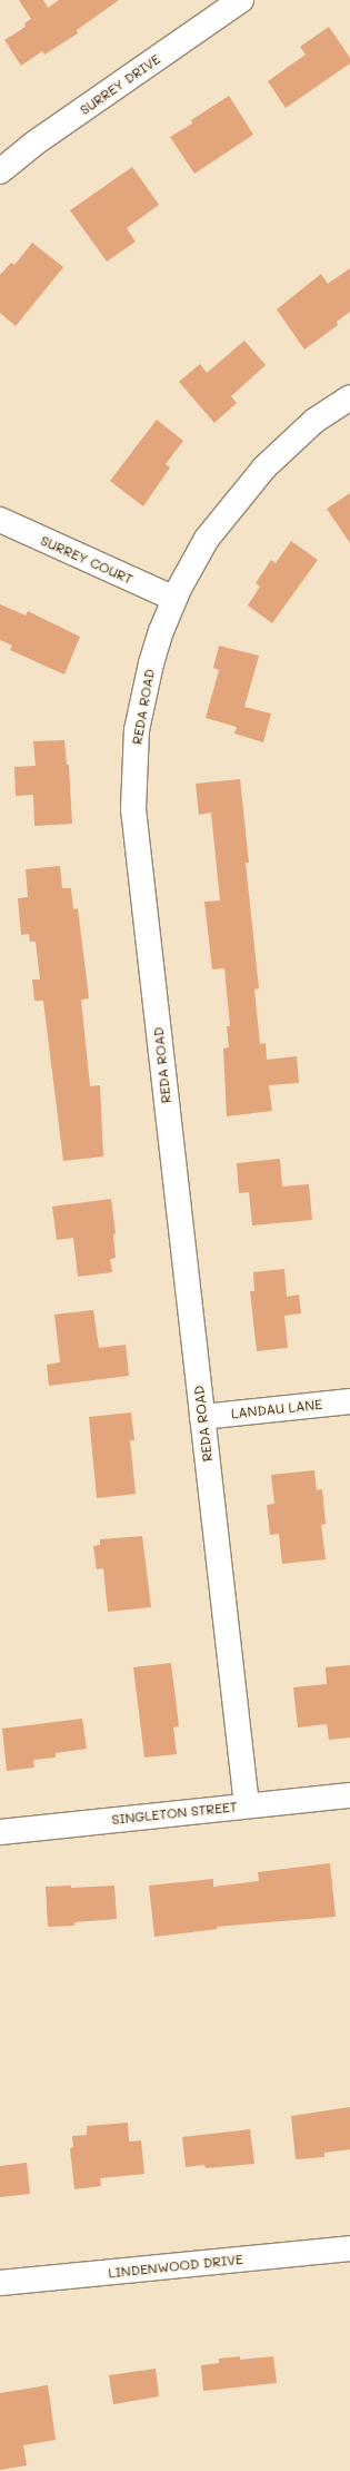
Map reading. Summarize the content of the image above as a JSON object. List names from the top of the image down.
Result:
{
  "streets": {
    "street": [
      "SURREY DRIVE",
      "SURREY COURT",
      "REDA ROAD",
      "LANDAU LANE",
      "SINGLETON STREET",
      "LINDENWOOD DRIVE"
    ]
  },
  "crossings": [
    ["SURREY COURT", "REDA ROAD"],
    ["REDA ROAD", "LANDAU LANE"],
    ["REDA ROAD", "SINGLETON STREET"]
  ]
}
